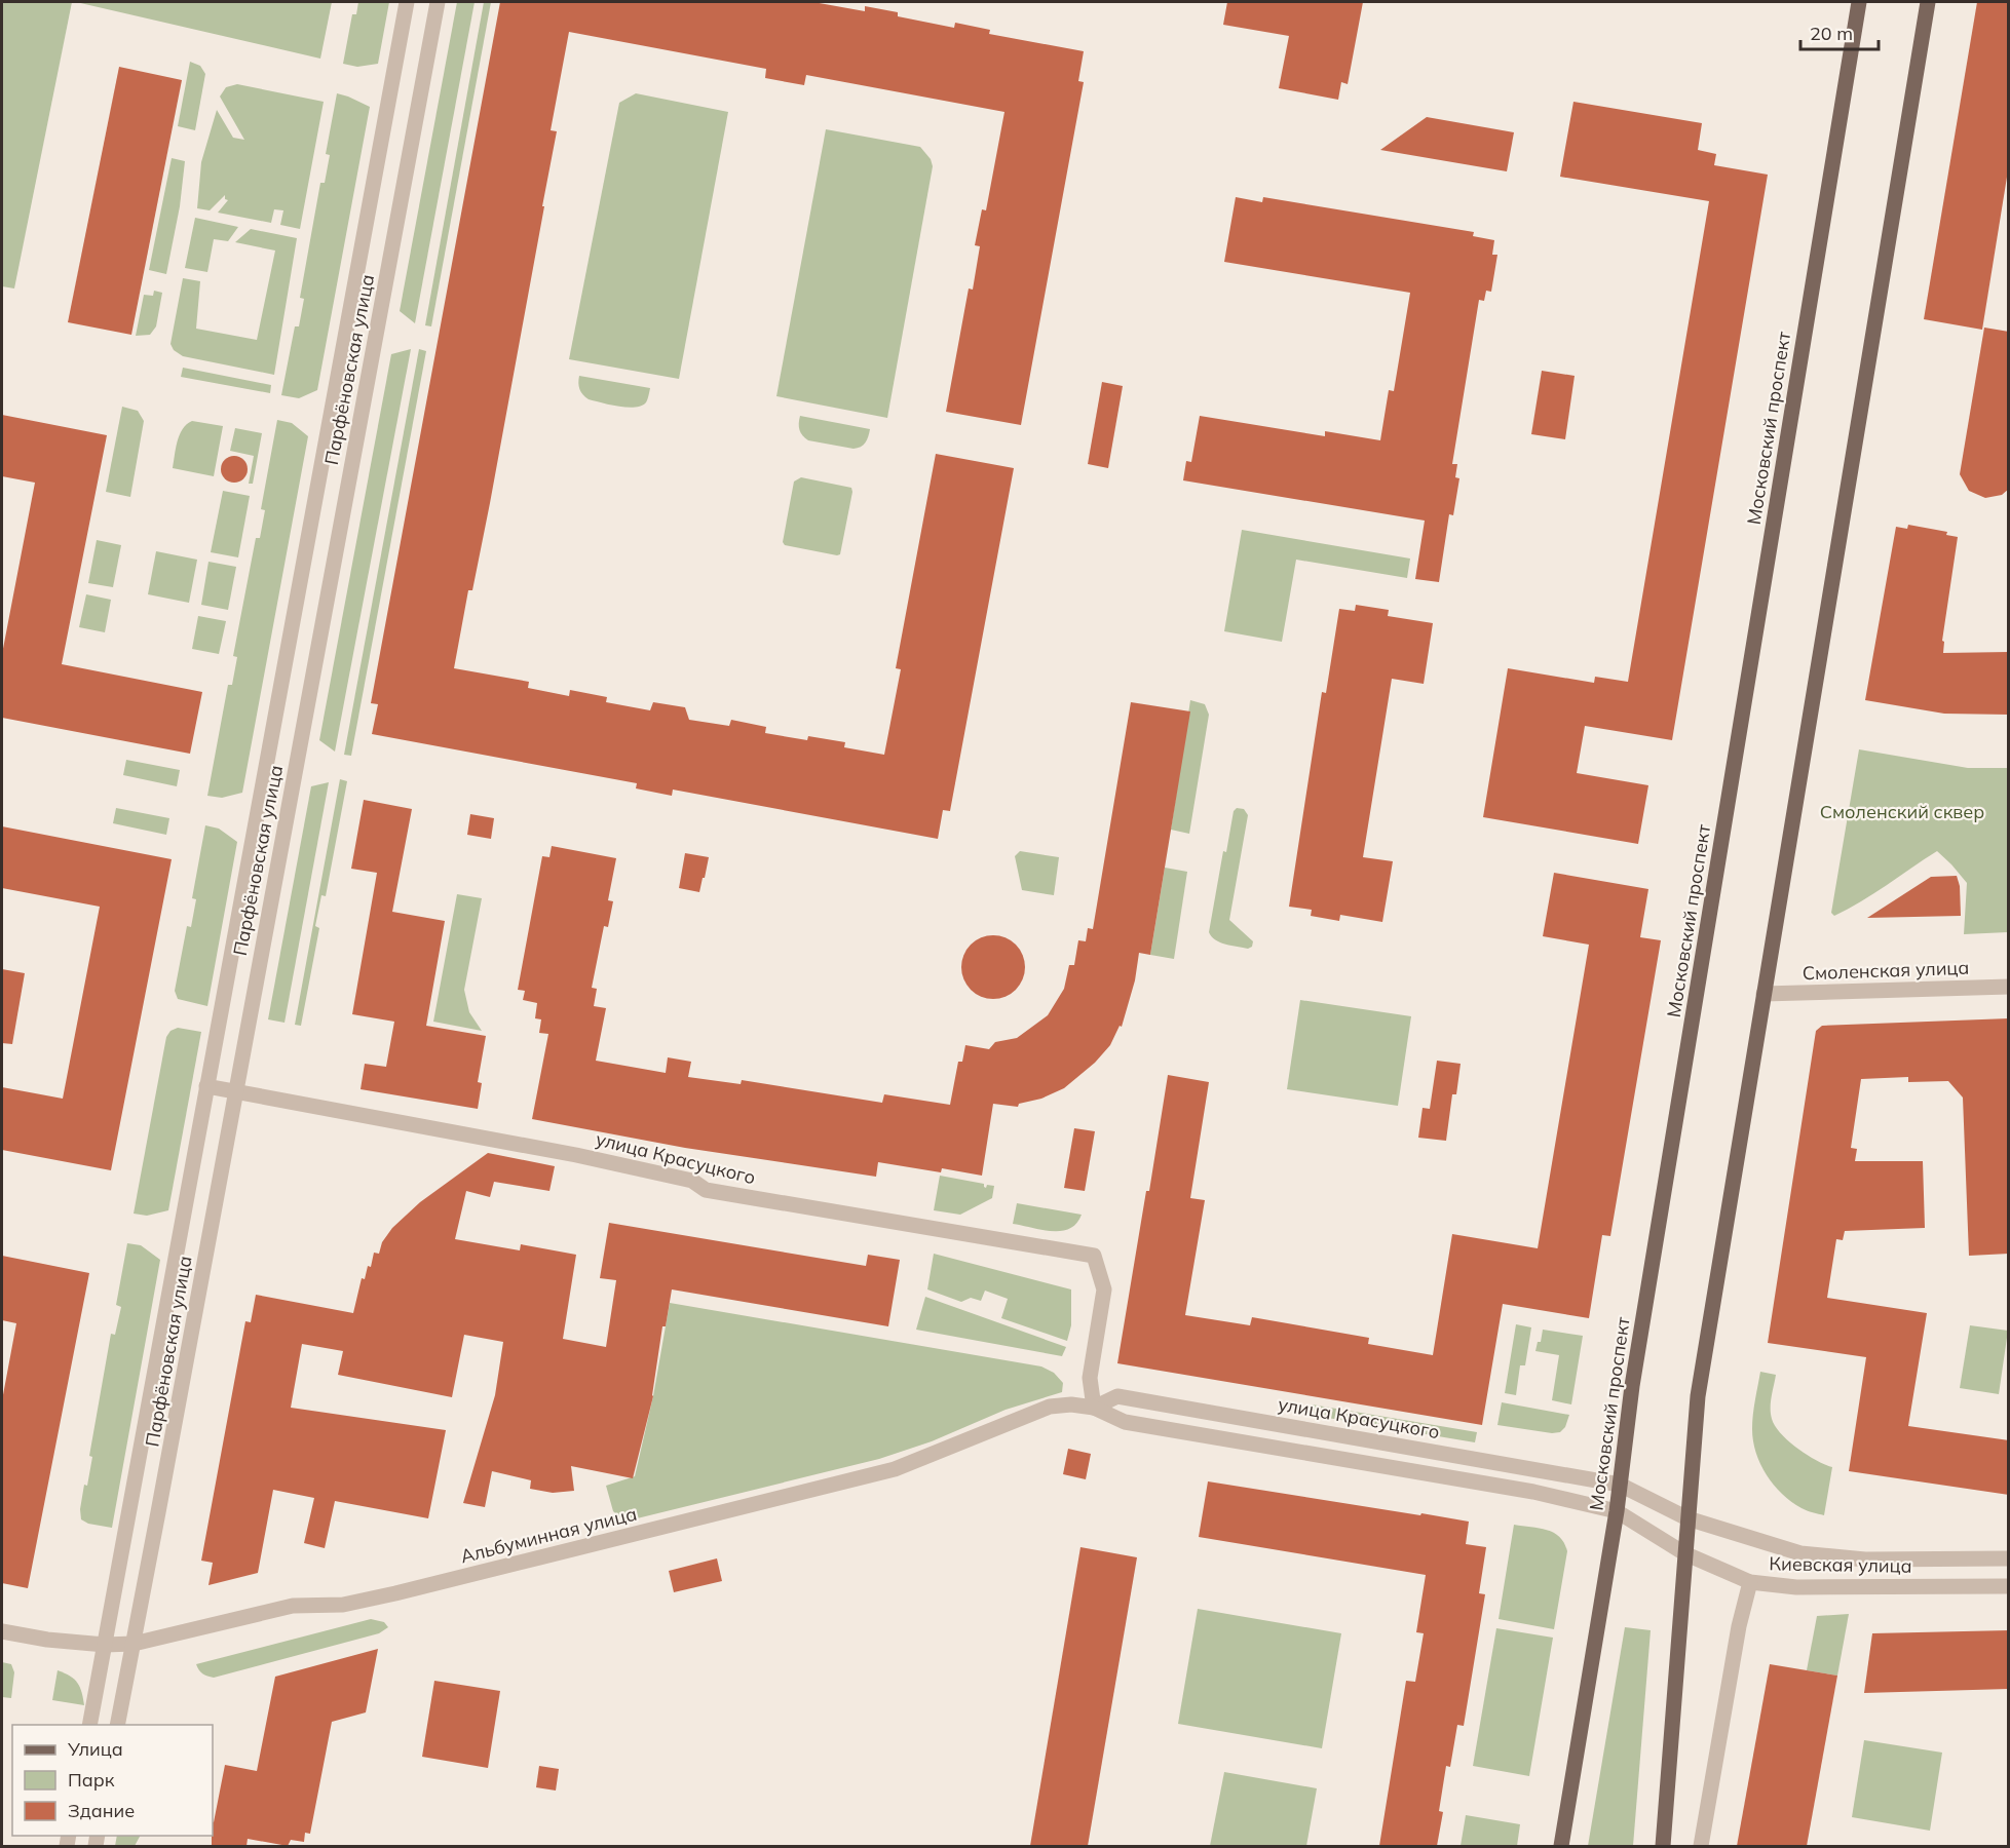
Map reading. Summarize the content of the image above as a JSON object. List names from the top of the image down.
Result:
{
  "streets": {
    "main road": ["Московский проспект"],
    "street": [
      "Парфёновская улица",
      "Смоленская улица",
      "улица Красуцкого",
      "Альбуминная улица",
      "Киевская улица"
    ]
  },
  "crossings": [
    ["Парфёновская улица", "улица Красуцкого"],
    ["Парфёновская улица", "Альбуминная улица"],
    ["Московский проспект", "улица Красуцкого"],
    ["Московский проспект", "Киевская улица"],
    ["улица Красуцкого", "Альбуминная улица"],
    ["улица Красуцкого", "Киевская улица"]
  ],
  "parks": ["Смоленский сквер"],
  "legend": ["Улица", "Парк", "Здание"],
  "scale_bar": "20 m"
}
